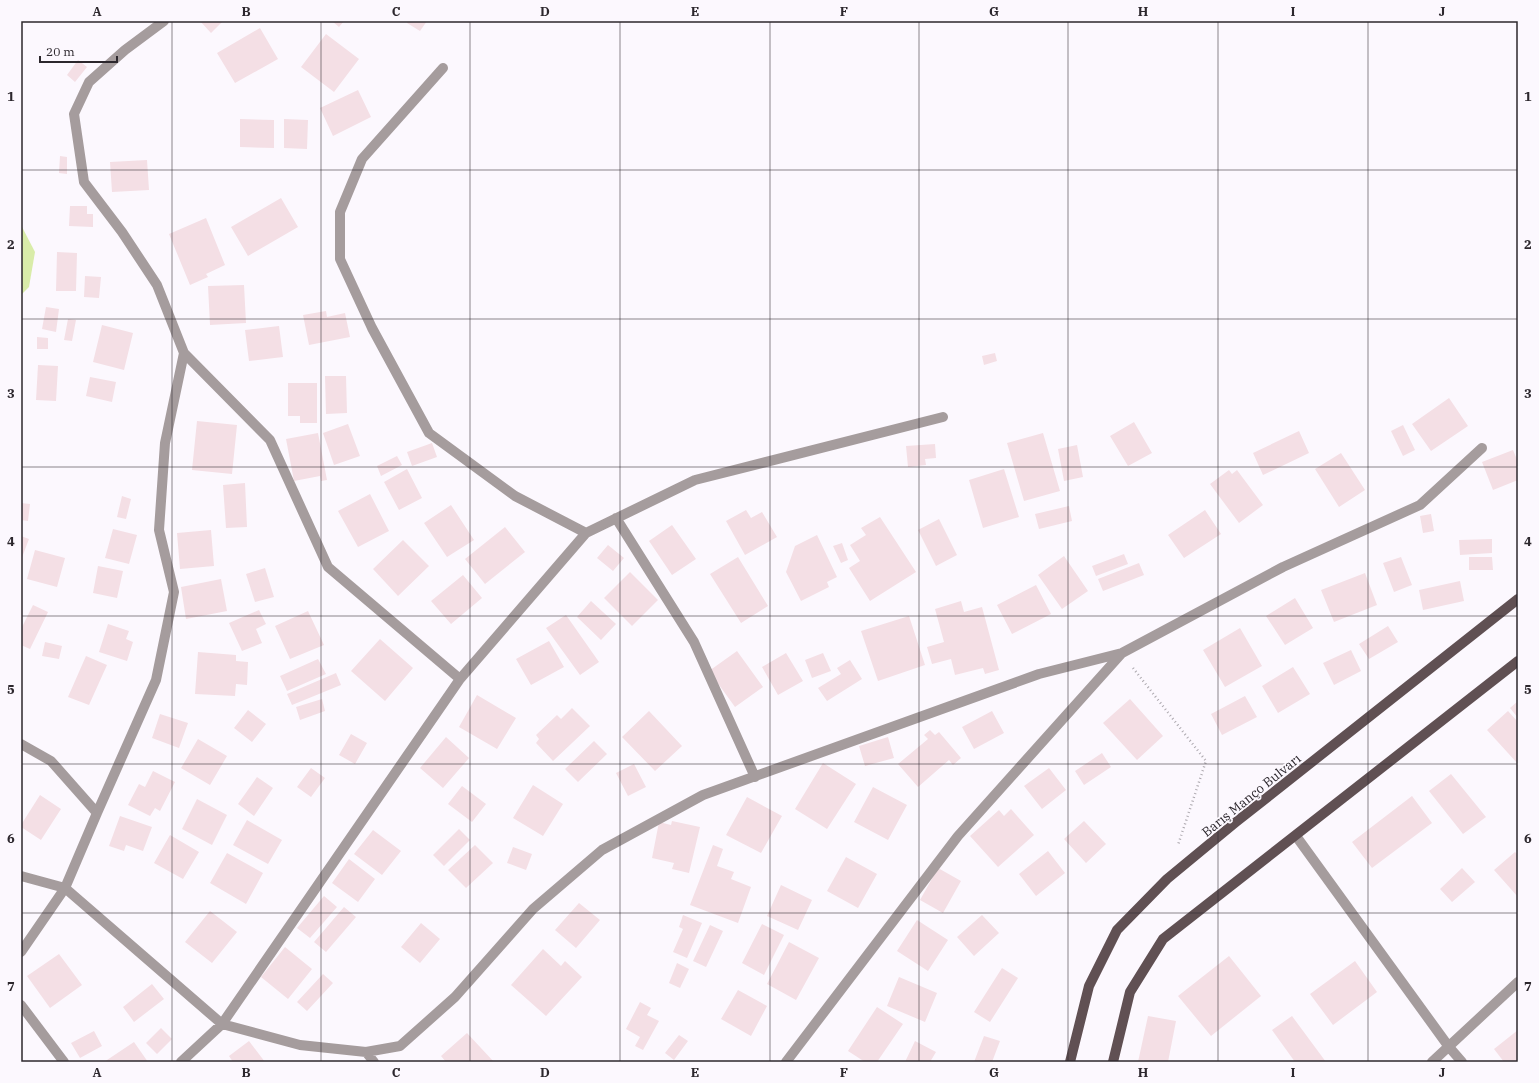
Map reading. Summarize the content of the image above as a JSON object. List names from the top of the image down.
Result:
{
  "streets": {
    "main road": ["Barış Manço Bulvarı"]
  },
  "scale_bar": "20 m",
  "grid": {
    "columns": [
      "A",
      "B",
      "C",
      "D",
      "E",
      "F",
      "G",
      "H",
      "I",
      "J"
    ],
    "rows": [
      "1",
      "2",
      "3",
      "4",
      "5",
      "6",
      "7"
    ]
  }
}
